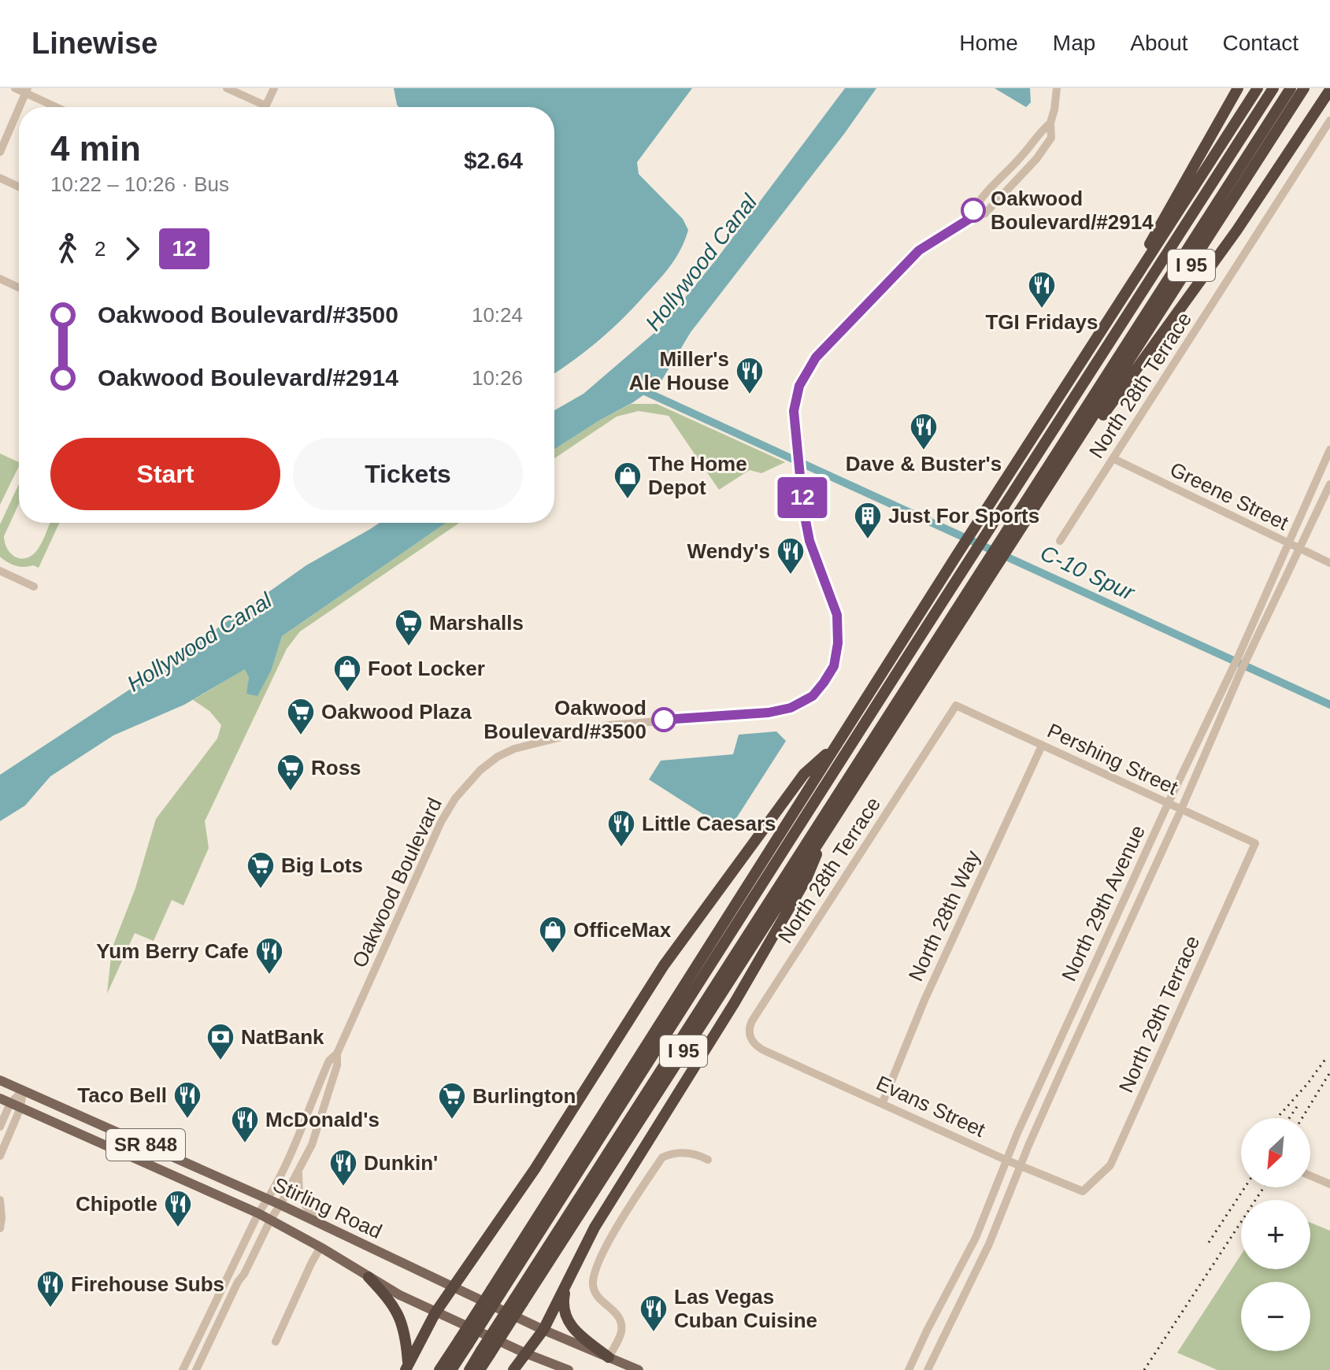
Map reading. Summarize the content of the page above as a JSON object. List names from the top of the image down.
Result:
{
  "streets": {
    "highway": ["I 95"],
    "main road": ["SR 848", "Stirling Road"],
    "street": [
      "North 28th Terrace",
      "Greene Street",
      "Pershing Street",
      "Oakwood Boulevard",
      "North 29th Avenue",
      "North 28th Way",
      "North 29th Terrace",
      "Evans Street"
    ]
  },
  "crossings": [
    ["North 28th Terrace", "Greene Street"],
    ["North 28th Terrace", "Pershing Street"],
    ["North 28th Terrace", "Evans Street"],
    ["Greene Street", "North 29th Avenue"],
    ["Pershing Street", "North 29th Avenue"],
    ["Pershing Street", "North 28th Way"],
    ["Pershing Street", "North 29th Terrace"],
    ["Oakwood Boulevard", "Stirling Road"],
    ["North 29th Avenue", "Evans Street"],
    ["North 28th Way", "Evans Street"],
    ["North 29th Terrace", "Evans Street"]
  ],
  "water": ["Hollywood Canal", "C-10 Spur"],
  "places": {
    "other": ["Oakwood Boulevard/#2914", "Oakwood Boulevard/#3500"],
    "restaurant": [
      "TGI Fridays",
      "Miller's Ale House",
      "Dave & Buster's",
      "Wendy's",
      "Little Caesars",
      "Yum Berry Cafe",
      "Taco Bell",
      "McDonald's",
      "Dunkin'",
      "Chipotle",
      "Firehouse Subs",
      "Las Vegas Cuban Cuisine"
    ],
    "shop": ["The Home Depot", "Foot Locker", "OfficeMax"],
    "building": ["Just For Sports"],
    "supermarket": [
      "Marshalls",
      "Oakwood Plaza",
      "Ross",
      "Big Lots",
      "Burlington"
    ],
    "bank": ["NatBank"]
  },
  "lines": ["bus line 12"],
  "north": "bottom left",
  "page": {
    "header": "Linewise",
    "nav": [
      "Home",
      "Map",
      "About",
      "Contact"
    ],
    "on_map": "12",
    "heading": ["4 min", "10:22 – 10:26 · Bus", "$2.64"],
    "legs": ["2", "12"],
    "list": [
      {
        "name": "Oakwood Boulevard/#3500",
        "value": "10:24"
      },
      {
        "name": "Oakwood Boulevard/#2914",
        "value": "10:26"
      }
    ],
    "buttons": ["Start", "Tickets"],
    "map_buttons": ["+", "−"]
  }
}
